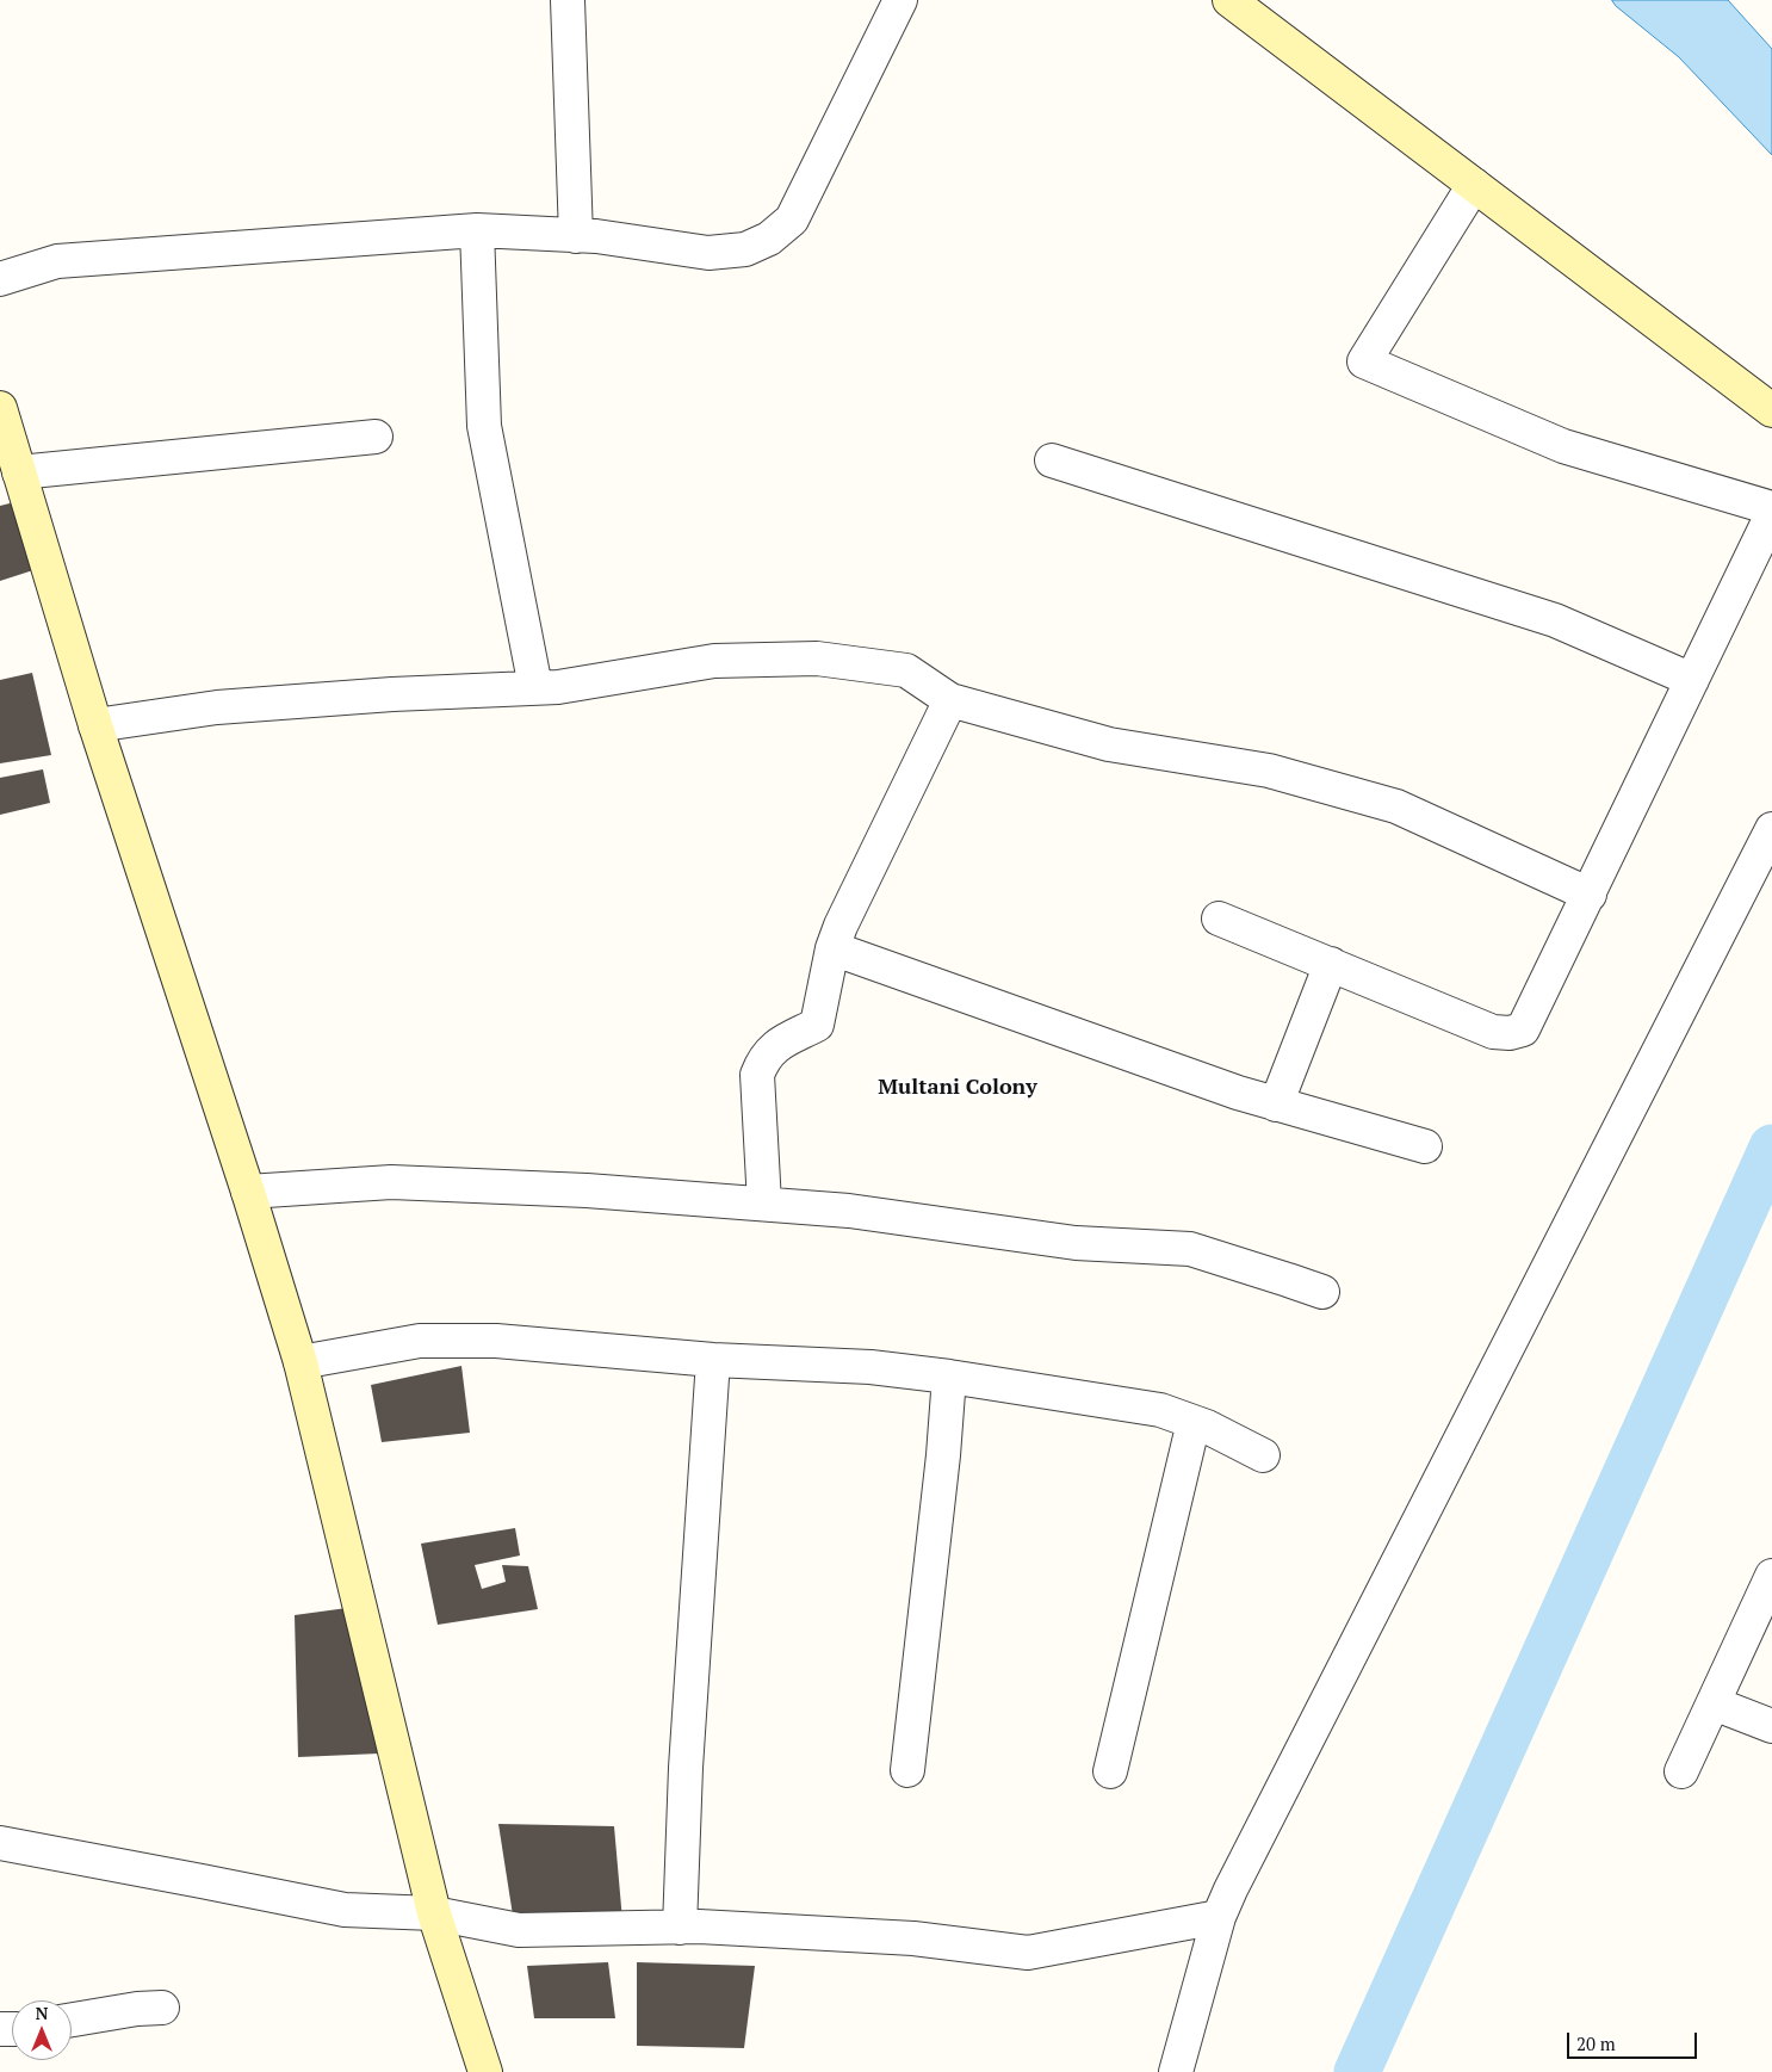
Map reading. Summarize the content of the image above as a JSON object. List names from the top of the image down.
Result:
{
  "districts": ["Multani Colony"],
  "scale_bar": "20 m",
  "north": "top"
}
